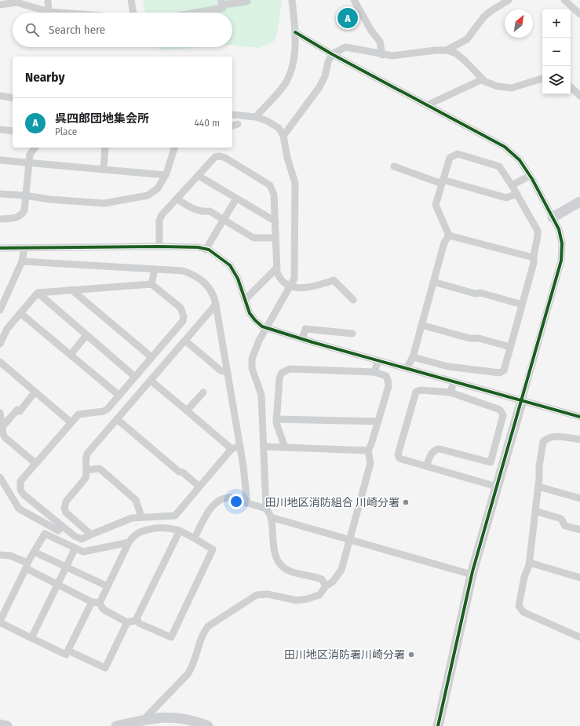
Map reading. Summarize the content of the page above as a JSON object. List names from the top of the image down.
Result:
{
  "places": ["田川地区消防組合 川崎分署", "田川地区消防署川崎分署"],
  "north": "top right",
  "page": {
    "pins": "A",
    "map_buttons": ["+", "−"],
    "search": "Search here",
    "heading": "Nearby",
    "list": [
      {
        "mark": "A",
        "name": "呉四郎団地集会所",
        "note": "Place",
        "value": "440 m"
      }
    ]
  }
}
